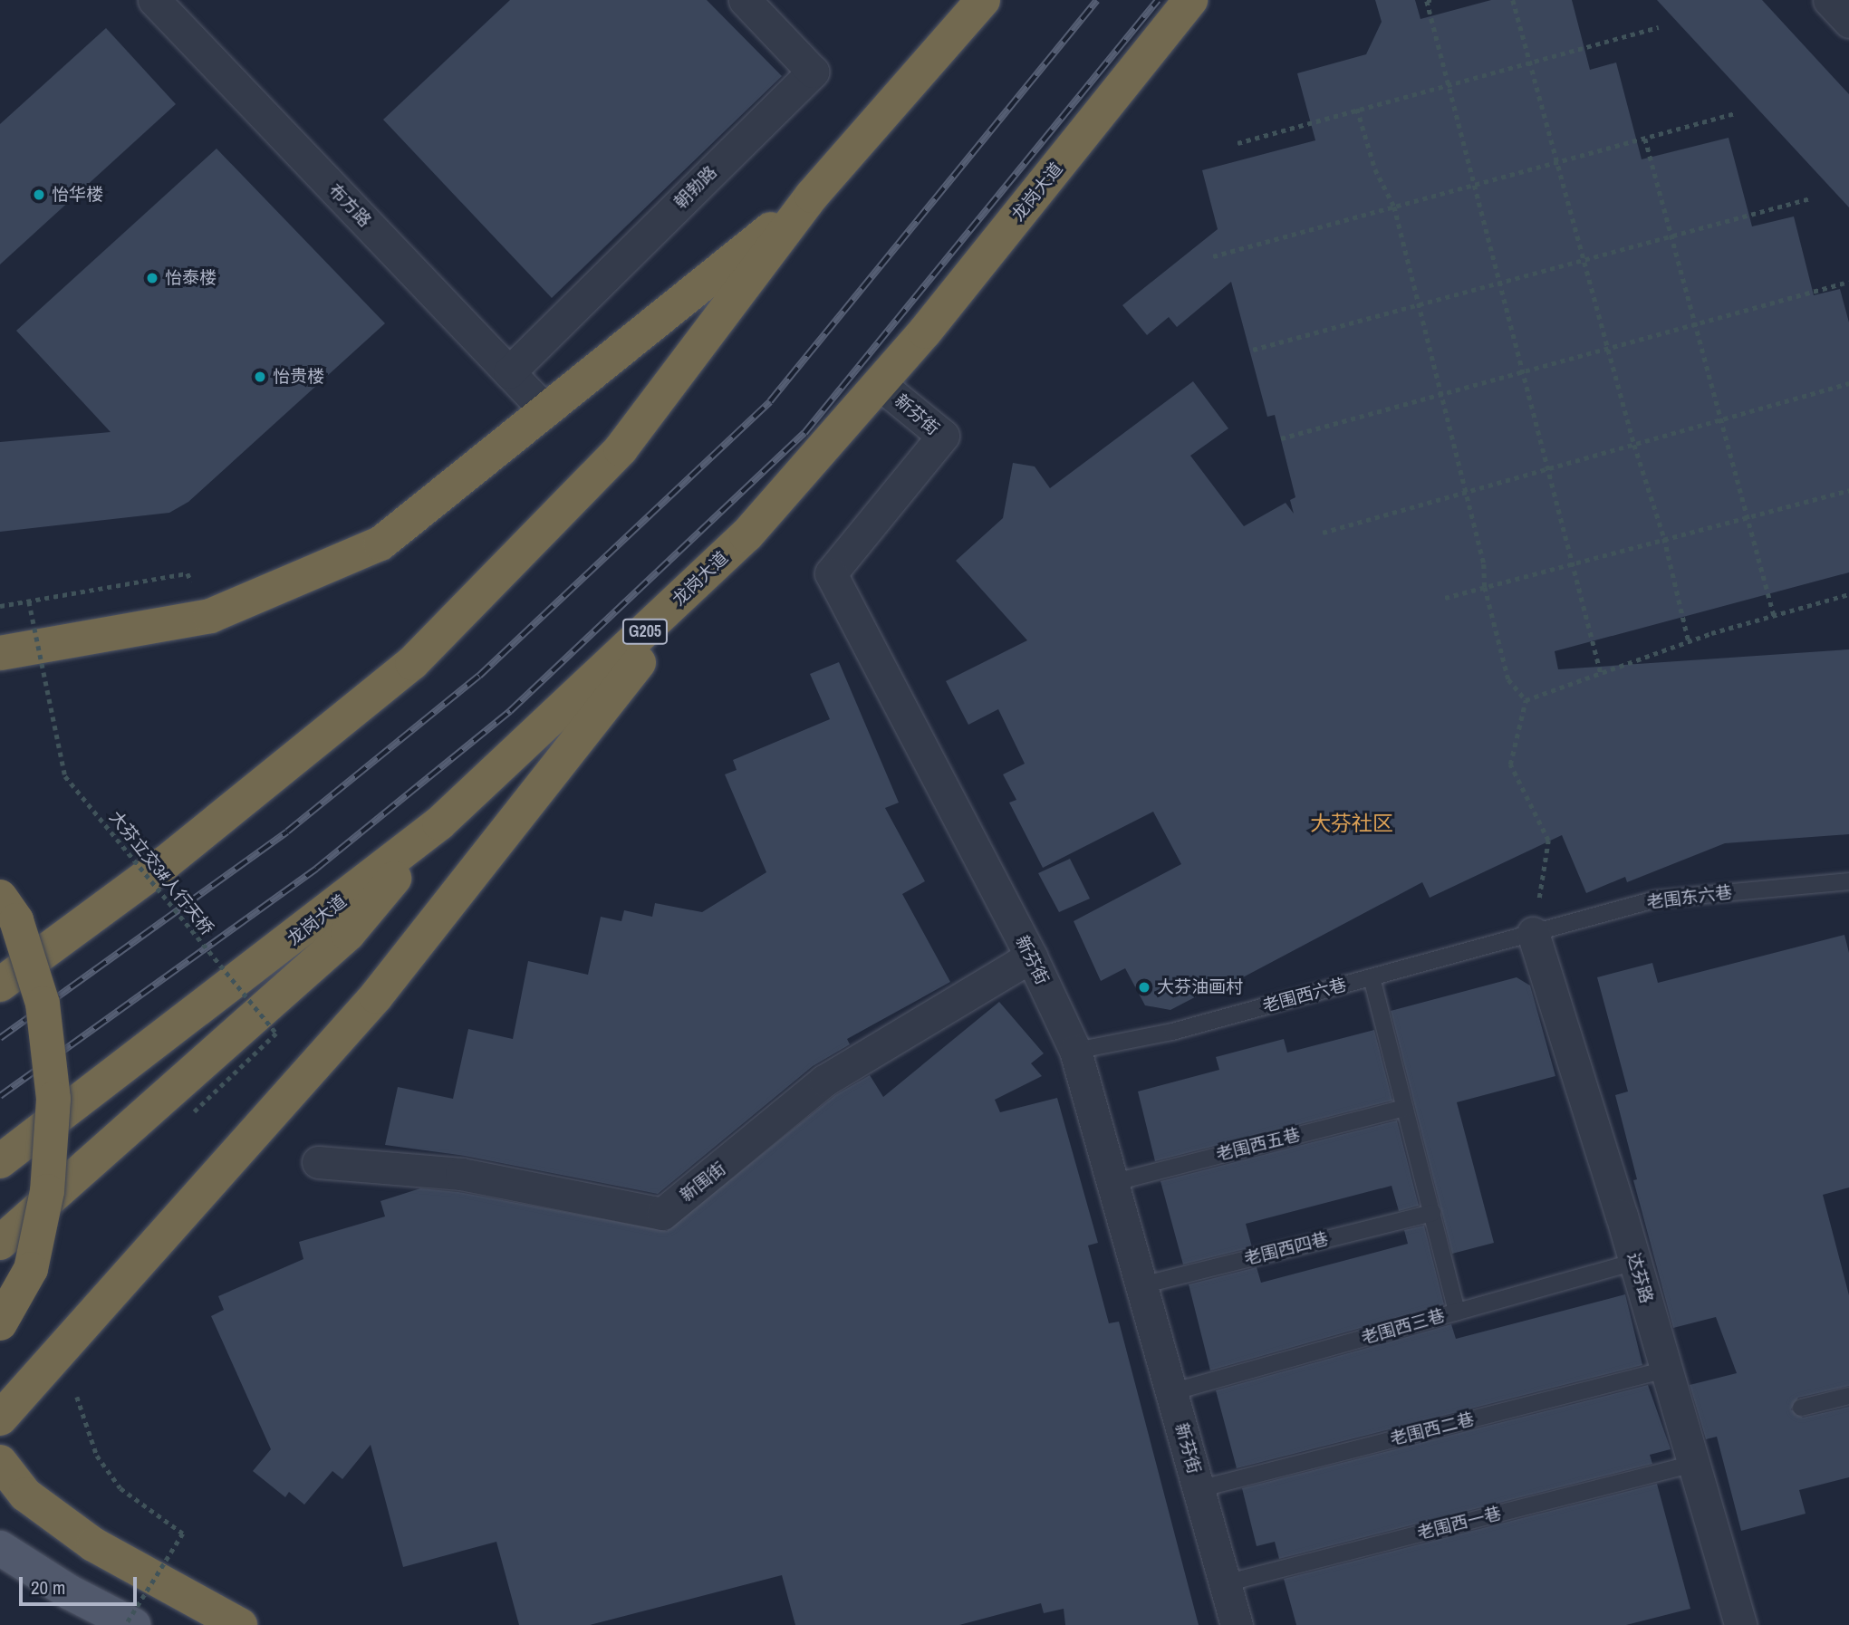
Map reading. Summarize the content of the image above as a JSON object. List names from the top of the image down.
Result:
{
  "streets": {
    "highway": ["龙岗大道", "G205"],
    "street": [
      "朝勃路",
      "布方路",
      "新芬街",
      "新围街",
      "达芬路"
    ],
    "lane": [
      "老围东六巷",
      "老围西六巷",
      "老围西五巷",
      "老围西四巷",
      "老围西三巷",
      "老围西二巷",
      "老围西一巷"
    ],
    "path": ["大芬立交3#人行天桥"]
  },
  "crossings": [
    ["朝勃路", "布方路"],
    ["龙岗大道", "新芬街"],
    ["新芬街", "老围西六巷"],
    ["新芬街", "老围西五巷"],
    ["新芬街", "新围街"],
    ["新芬街", "老围西四巷"],
    ["新芬街", "老围西三巷"],
    ["新芬街", "老围西二巷"],
    ["新芬街", "老围西一巷"],
    ["老围东六巷", "老围西六巷"],
    ["老围东六巷", "达芬路"],
    ["老围西六巷", "达芬路"],
    ["达芬路", "老围西三巷"],
    ["达芬路", "老围西二巷"],
    ["达芬路", "老围西一巷"]
  ],
  "districts": ["大芬社区"],
  "places": [
    "怡华楼",
    "怡泰楼",
    "怡贵楼",
    "大芬油画村"
  ],
  "scale_bar": "20 m"
}
